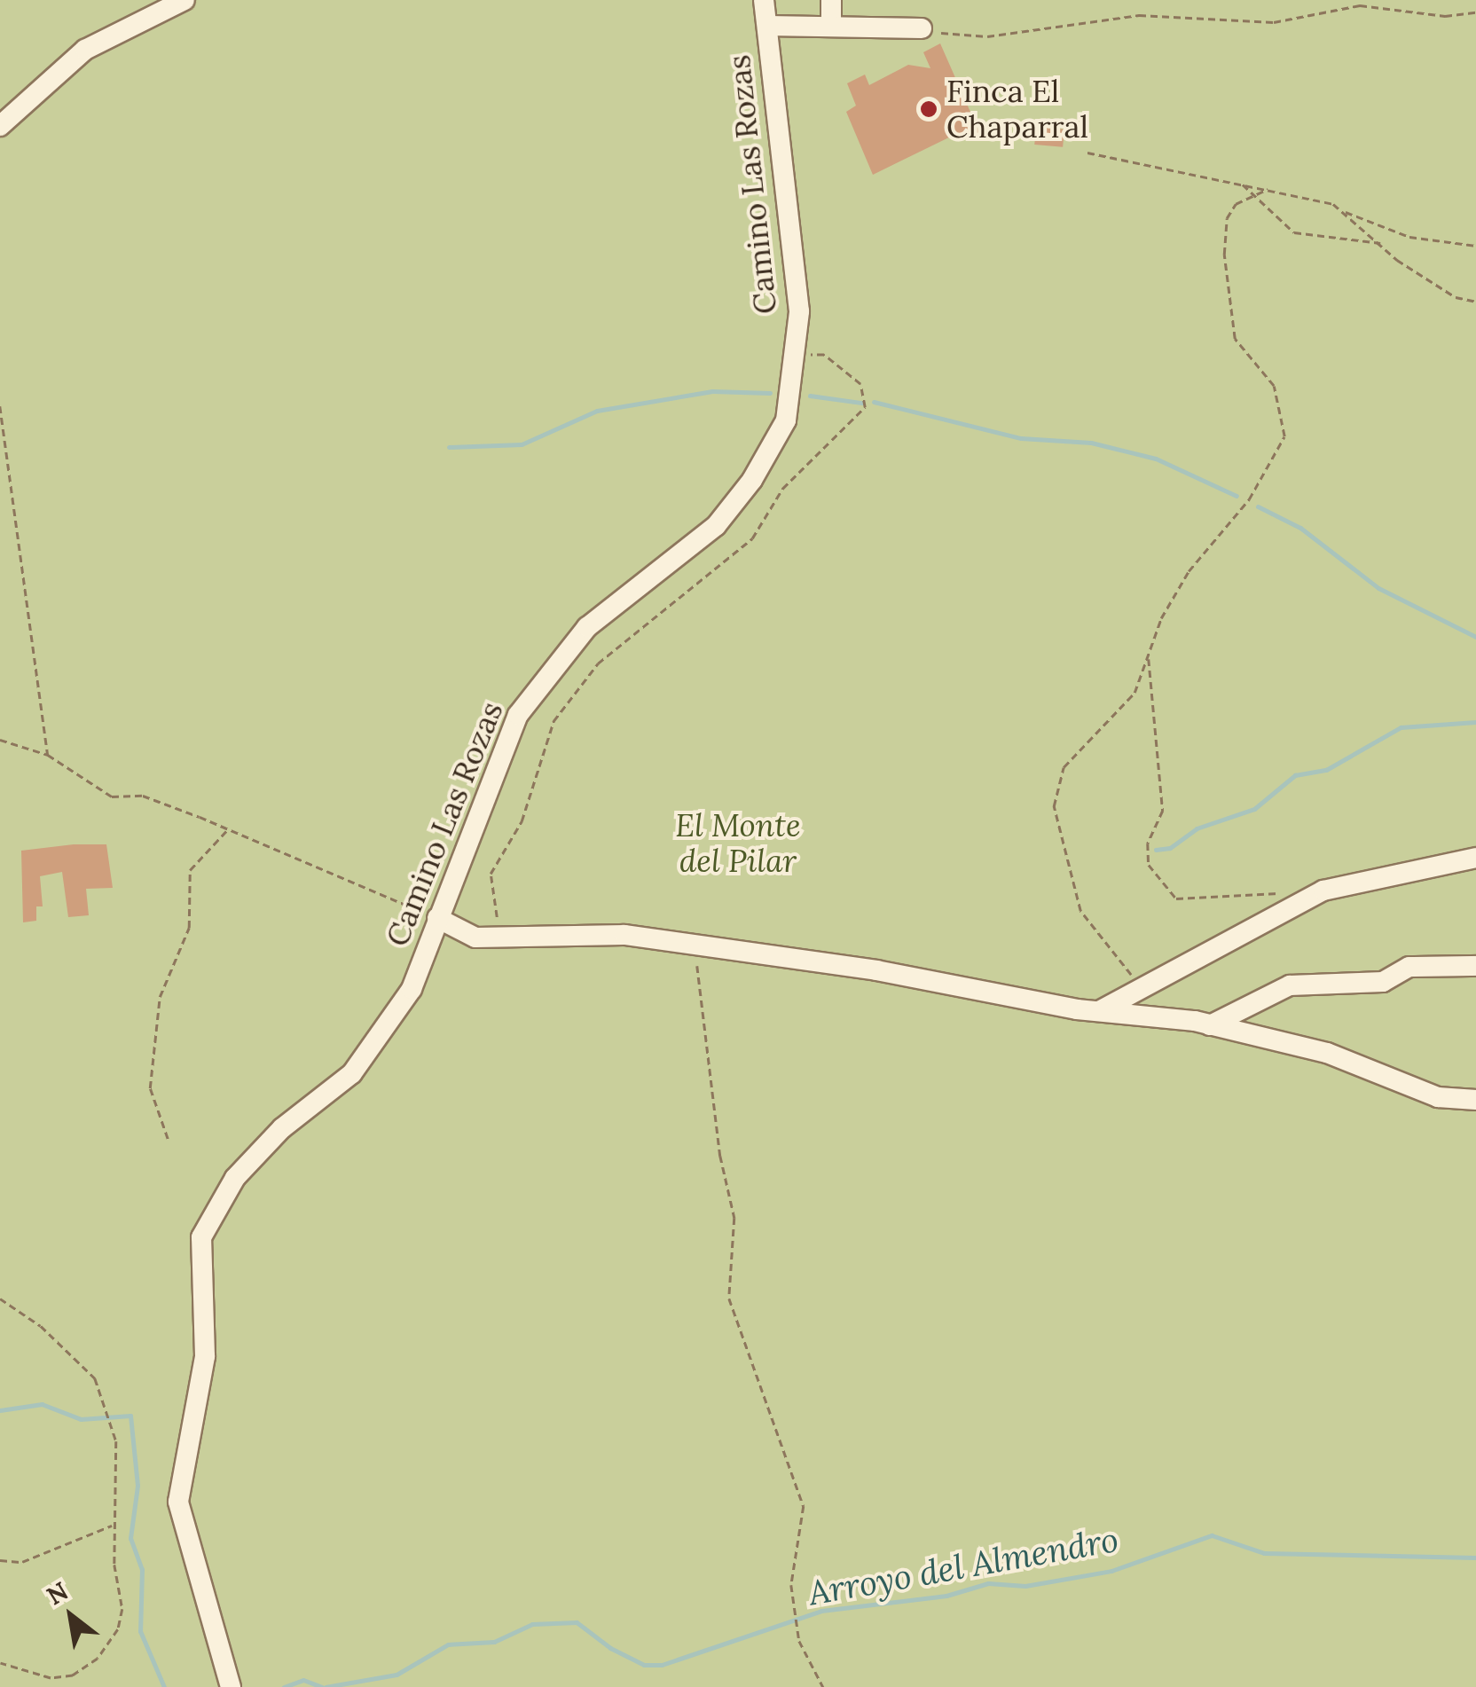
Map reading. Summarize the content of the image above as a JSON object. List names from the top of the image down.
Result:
{
  "streets": {
    "street": ["Camino Las Rozas"]
  },
  "water": ["Arroyo del Almendro"],
  "parks": ["El Monte del Pilar"],
  "places": ["Finca El Chaparral"],
  "north": "top left"
}
